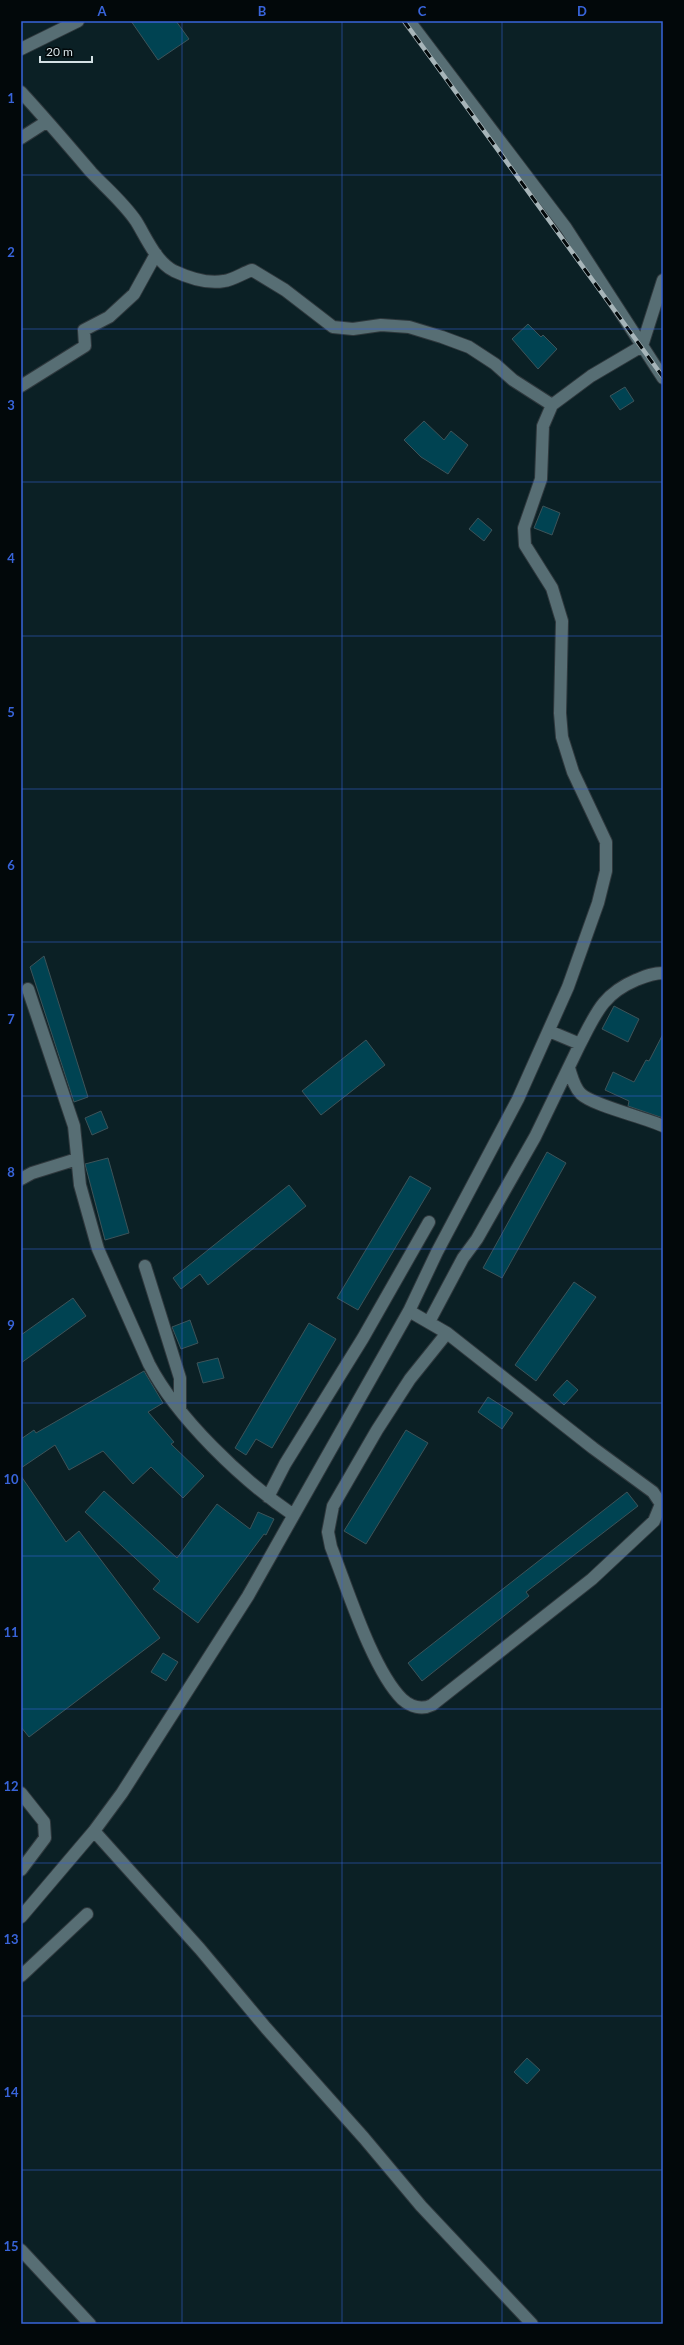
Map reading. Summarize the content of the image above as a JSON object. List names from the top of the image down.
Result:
{
  "scale_bar": "20 m",
  "grid": {
    "columns": [
      "A",
      "B",
      "C",
      "D"
    ],
    "rows": [
      "1",
      "2",
      "3",
      "4",
      "5",
      "6",
      "7",
      "8",
      "9",
      "10",
      "11",
      "12",
      "13",
      "14",
      "15"
    ]
  }
}
